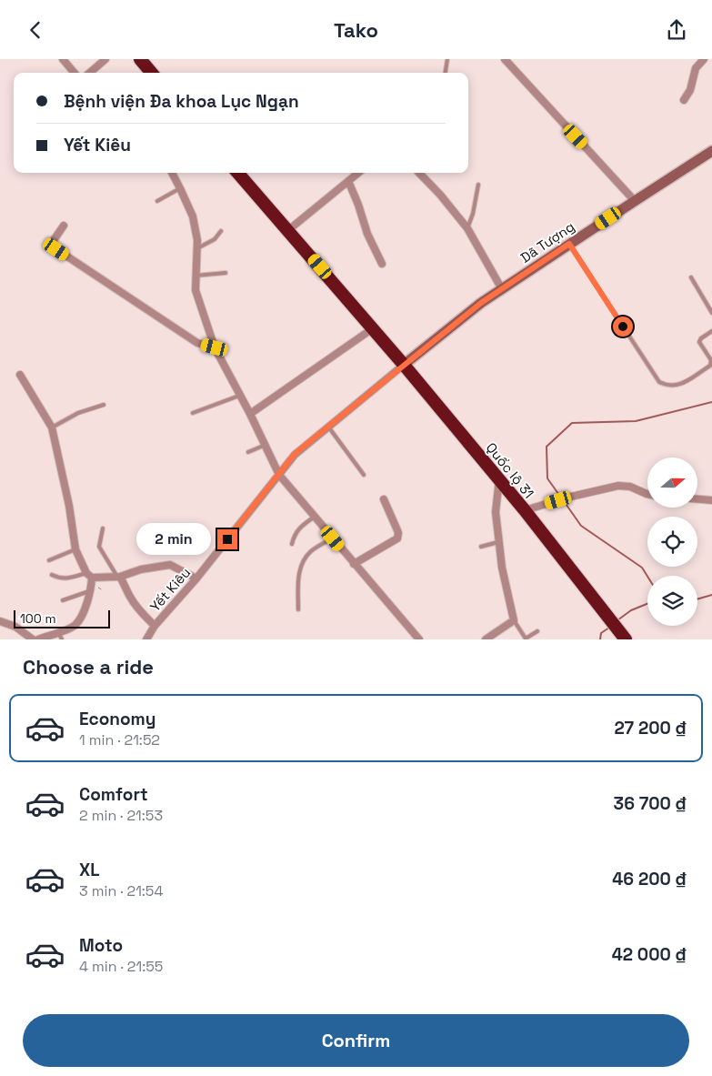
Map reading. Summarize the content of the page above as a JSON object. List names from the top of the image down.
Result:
{
  "streets": {
    "highway": ["Quốc lộ 31"],
    "street": ["Dã Tượng", "Yết Kiêu"]
  },
  "crossings": [
    ["Dã Tượng", "Quốc lộ 31"],
    ["Dã Tượng", "Yết Kiêu"],
    ["Quốc lộ 31", "Yết Kiêu"]
  ],
  "scale_bar": "100 m",
  "north": "right",
  "page": {
    "header": "Tako",
    "banner": ["Bệnh viện Đa khoa Lục Ngạn", "Yết Kiêu"],
    "bubble": "2 min",
    "scale": "100 m",
    "heading": "Choose a ride",
    "list": [
      {
        "name": "Economy",
        "note": "1 min · 21:52",
        "value": "27 200 ₫"
      },
      {
        "name": "Comfort",
        "note": "2 min · 21:53",
        "value": "36 700 ₫"
      },
      {
        "name": "XL",
        "note": "3 min · 21:54",
        "value": "46 200 ₫"
      },
      {
        "name": "Moto",
        "note": "4 min · 21:55",
        "value": "42 000 ₫"
      }
    ],
    "buttons": "Confirm"
  }
}
